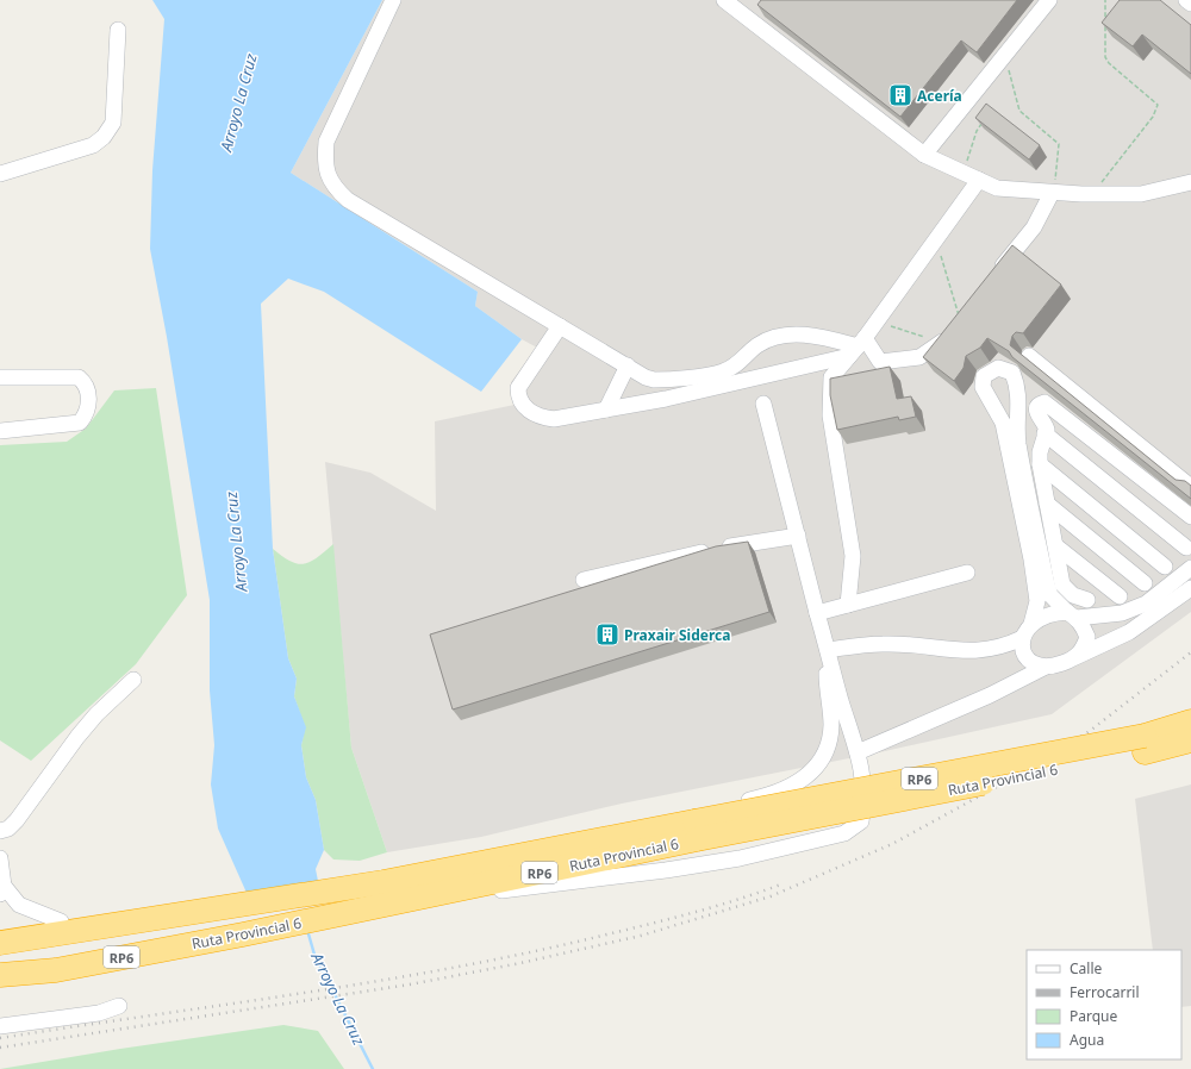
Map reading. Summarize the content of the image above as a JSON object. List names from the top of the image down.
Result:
{
  "streets": {
    "highway": ["RP6", "Ruta Provincial 6"]
  },
  "water": ["Arroyo La Cruz"],
  "places": {
    "building": ["Acería", "Praxair Siderca"]
  },
  "legend": [
    "Calle",
    "Ferrocarril",
    "Parque",
    "Agua"
  ]
}
